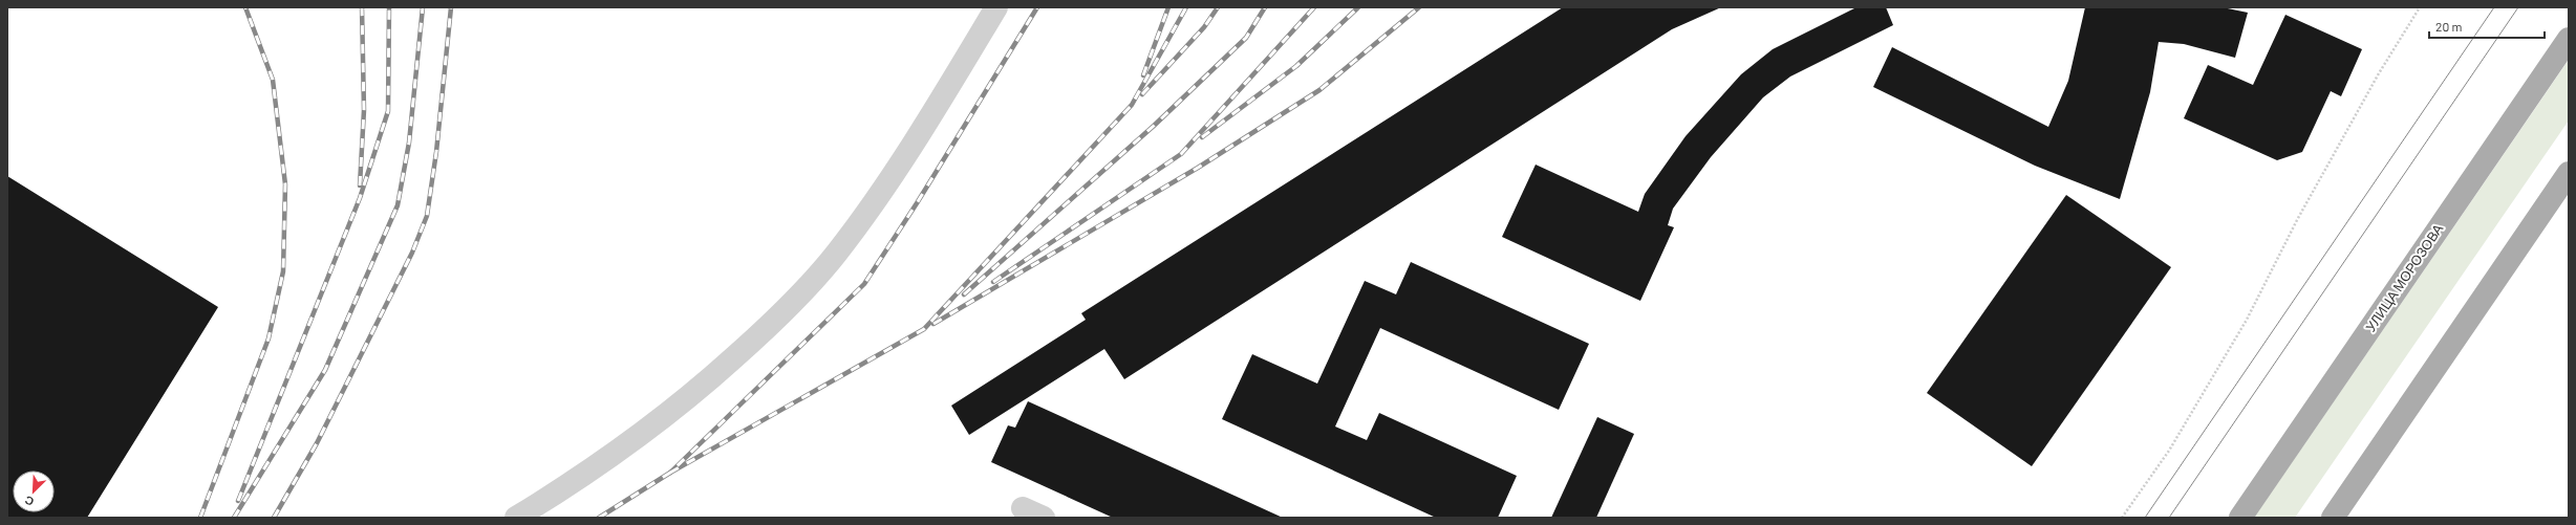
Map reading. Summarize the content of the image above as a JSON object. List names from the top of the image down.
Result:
{
  "streets": {
    "main road": ["УЛИЦА МОРОЗОВА"]
  },
  "scale_bar": "20 m",
  "north": "bottom left"
}
